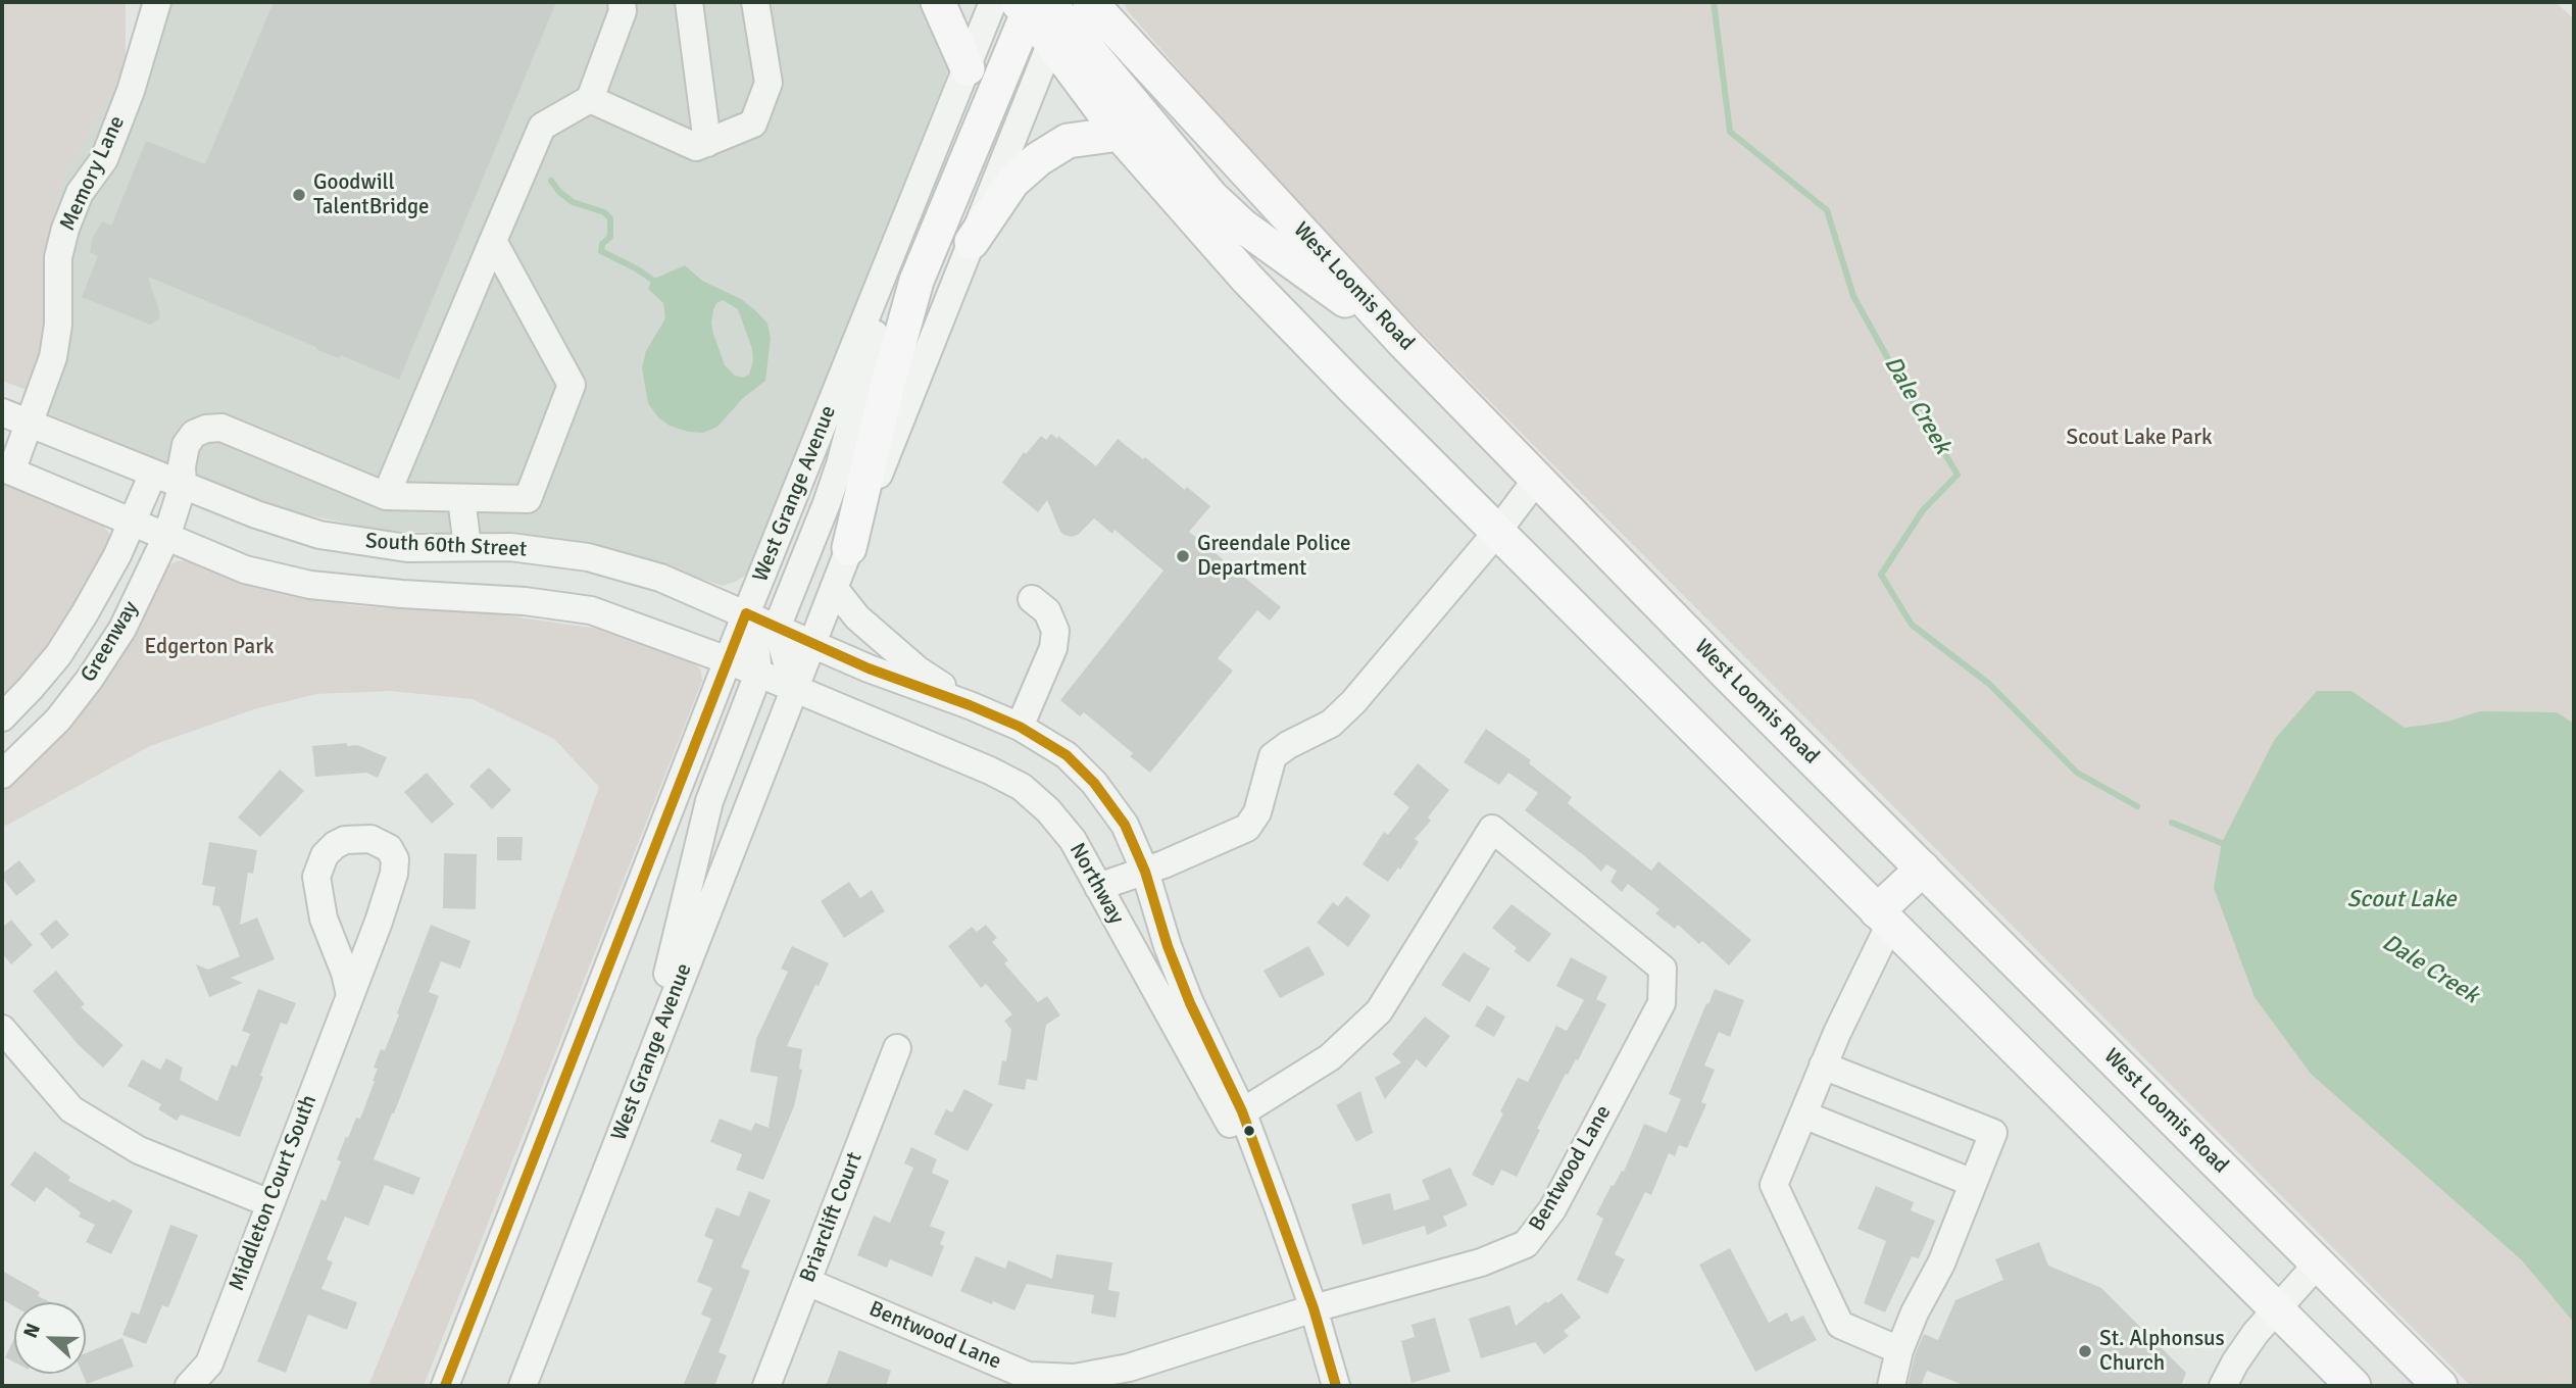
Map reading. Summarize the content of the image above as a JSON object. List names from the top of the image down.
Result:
{
  "streets": {
    "main road": ["West Loomis Road"],
    "street": [
      "Memory Lane",
      "West Grange Avenue",
      "South 60th Street",
      "Greenway",
      "Northway",
      "Bentwood Lane",
      "Middleton Court South",
      "Briarclift Court"
    ]
  },
  "crossings": [
    ["Memory Lane", "South 60th Street"],
    ["West Loomis Road", "West Grange Avenue"],
    ["West Grange Avenue", "South 60th Street"],
    ["West Grange Avenue", "Northway"],
    ["South 60th Street", "Greenway"],
    ["South 60th Street", "Northway"],
    ["Northway", "Bentwood Lane"],
    ["Bentwood Lane", "Briarclift Court"]
  ],
  "water": ["Dale Creek", "Scout Lake"],
  "parks": ["Scout Lake Park", "Edgerton Park"],
  "places": ["Goodwill TalentBridge", "Greendale Police Department", "St. Alphonsus Church"],
  "north": "left"
}
